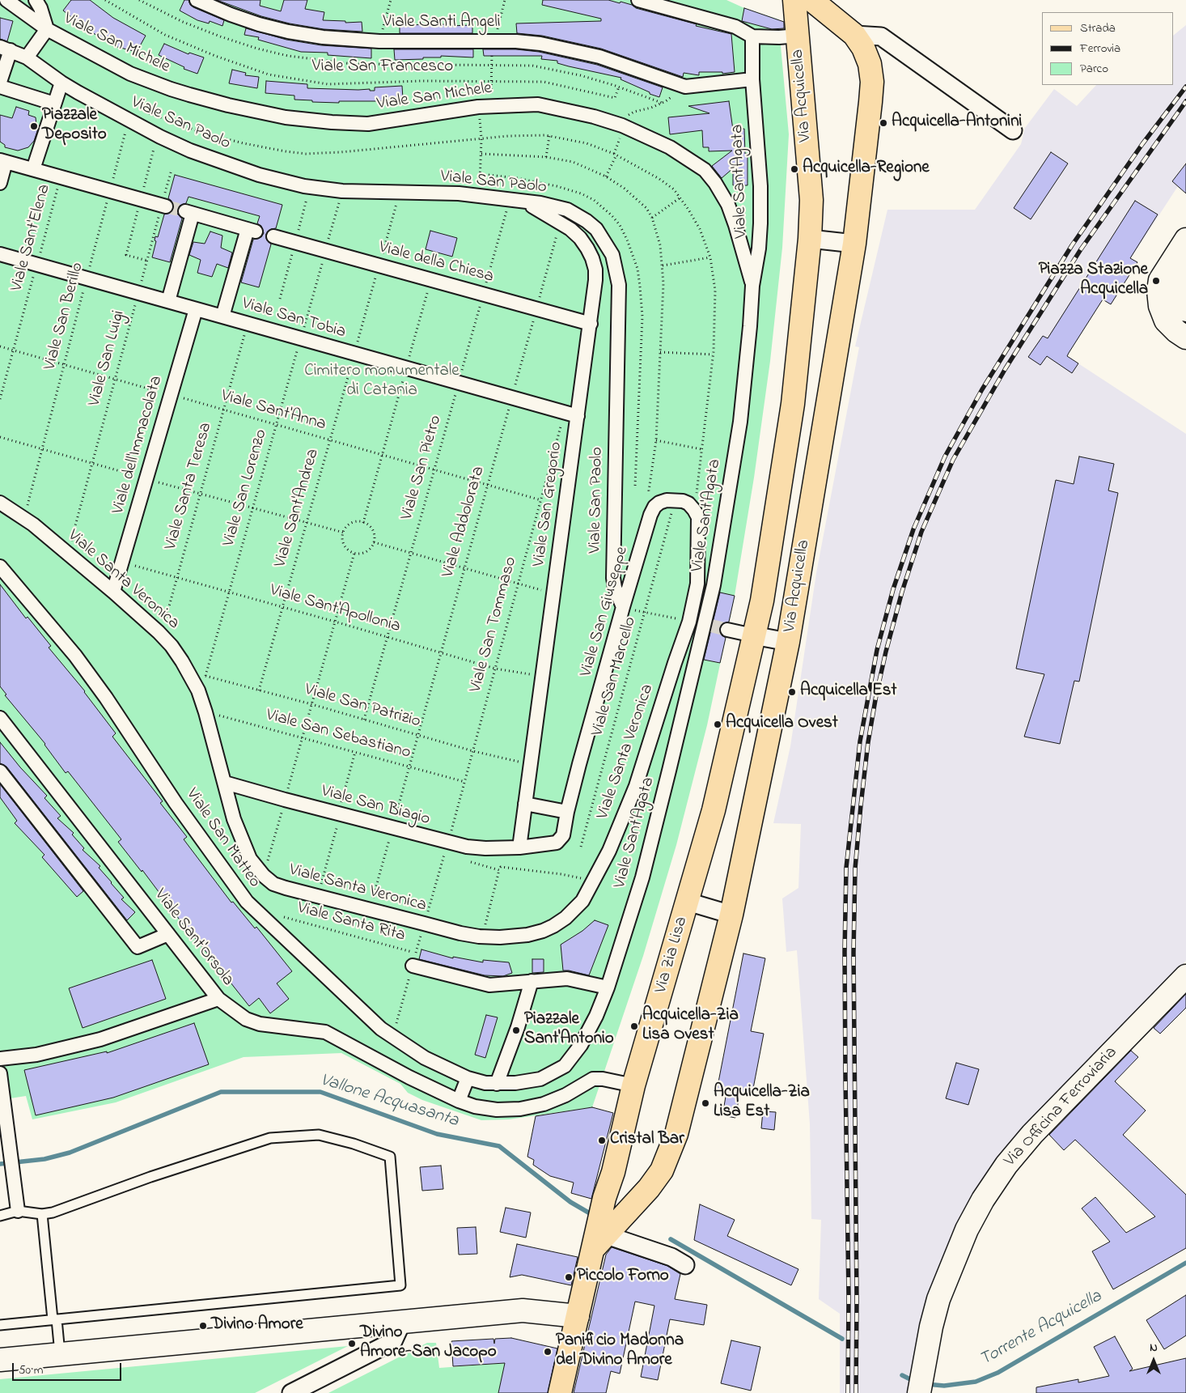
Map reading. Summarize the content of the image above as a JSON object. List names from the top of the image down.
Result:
{
  "streets": {
    "main road": ["Via Acquicella", "Via Zia Lisa", "Via Officina Ferroviaria"],
    "street": [
      "Viale Santi Angeli",
      "Viale San Michele",
      "Viale San Paolo",
      "Viale Sant'Agata",
      "Viale della Chiesa",
      "Viale San Tobia",
      "Viale dell'Immacolata",
      "Viale San Gregorio",
      "Viale Santa Veronica",
      "Viale San Giuseppe",
      "Viale San Biagio",
      "Viale San Matteo",
      "Viale Sant'Orsola"
    ],
    "path": [
      "Viale San Francesco",
      "Viale Sant'Elena",
      "Viale San Berillo",
      "Viale San Luigi",
      "Viale Sant'Anna",
      "Viale San Pietro",
      "Viale Santa Teresa",
      "Viale San Lorenzo",
      "Viale Sant'Andrea",
      "Viale Addolorata",
      "Viale Sant'Apollonia",
      "Viale San Tommaso",
      "Viale San Marcello",
      "Viale San Patrizio",
      "Viale San Sebastiano",
      "Viale Santa Rita"
    ]
  },
  "crossings": [
    ["Viale San Michele", "Viale Sant'Agata"],
    ["Via Acquicella", "Via Zia Lisa"],
    ["Viale San Paolo", "Viale San Berillo"],
    ["Viale San Paolo", "Viale San Pietro"],
    ["Viale San Paolo", "Viale San Lorenzo"],
    ["Viale San Paolo", "Viale San Gregorio"],
    ["Viale San Paolo", "Viale Sant'Andrea"],
    ["Viale San Paolo", "Viale San Giuseppe"],
    ["Viale Sant'Agata", "Viale San Matteo"],
    ["Viale Sant'Elena", "Viale San Tobia"],
    ["Viale Sant'Elena", "Viale Sant'Anna"],
    ["Viale della Chiesa", "Viale San Pietro"],
    ["Viale della Chiesa", "Viale San Lorenzo"],
    ["Viale della Chiesa", "Viale San Gregorio"],
    ["Viale della Chiesa", "Viale Sant'Andrea"],
    ["Viale della Chiesa", "Viale Addolorata"],
    ["Viale San Berillo", "Viale San Tobia"],
    ["Viale San Berillo", "Viale Sant'Anna"],
    ["Viale San Berillo", "Viale Santa Veronica"],
    ["Viale San Tobia", "Viale San Luigi"],
    ["Viale San Tobia", "Viale dell'Immacolata"],
    ["Viale San Tobia", "Viale San Pietro"],
    ["Viale San Tobia", "Viale Santa Teresa"],
    ["Viale San Tobia", "Viale San Lorenzo"],
    ["Viale San Tobia", "Viale San Gregorio"],
    ["Viale San Tobia", "Viale Sant'Andrea"],
    ["Viale San Tobia", "Viale Addolorata"],
    ["Viale San Tobia", "Viale San Tommaso"],
    ["Viale San Luigi", "Viale Sant'Anna"],
    ["Viale San Luigi", "Viale Santa Veronica"],
    ["Viale Sant'Anna", "Viale dell'Immacolata"],
    ["Viale Sant'Anna", "Viale San Pietro"],
    ["Viale Sant'Anna", "Viale Santa Teresa"],
    ["Viale Sant'Anna", "Viale San Lorenzo"],
    ["Viale Sant'Anna", "Viale Sant'Andrea"],
    ["Viale Sant'Anna", "Viale Addolorata"],
    ["Viale Sant'Anna", "Viale San Tommaso"],
    ["Viale dell'Immacolata", "Viale Santa Veronica"],
    ["Viale dell'Immacolata", "Viale Sant'Apollonia"],
    ["Viale San Pietro", "Viale San Gregorio"],
    ["Viale San Pietro", "Viale Sant'Apollonia"],
    ["Viale San Pietro", "Viale San Patrizio"],
    ["Viale Santa Teresa", "Viale Santa Veronica"],
    ["Viale Santa Teresa", "Viale Sant'Apollonia"],
    ["Viale San Lorenzo", "Viale Sant'Apollonia"],
    ["Viale San Lorenzo", "Viale San Patrizio"],
    ["Viale San Gregorio", "Viale Addolorata"],
    ["Viale San Gregorio", "Viale Sant'Apollonia"],
    ["Viale San Gregorio", "Viale San Giuseppe"],
    ["Viale San Gregorio", "Viale San Patrizio"],
    ["Viale San Gregorio", "Viale San Biagio"],
    ["Viale Sant'Andrea", "Viale Sant'Apollonia"],
    ["Viale Sant'Andrea", "Viale San Patrizio"],
    ["Viale Addolorata", "Viale Santa Veronica"],
    ["Viale Addolorata", "Viale Sant'Apollonia"],
    ["Viale Addolorata", "Viale San Patrizio"],
    ["Viale Addolorata", "Viale San Sebastiano"],
    ["Viale Addolorata", "Viale San Biagio"],
    ["Viale Santa Veronica", "Viale San Giuseppe"],
    ["Viale Santa Veronica", "Viale San Tommaso"],
    ["Viale Santa Veronica", "Viale San Patrizio"],
    ["Viale Santa Veronica", "Viale San Sebastiano"],
    ["Viale Santa Veronica", "Viale San Biagio"],
    ["Viale Sant'Apollonia", "Viale San Tommaso"],
    ["Viale San Giuseppe", "Viale San Biagio"],
    ["Viale San Tommaso", "Viale San Patrizio"],
    ["Viale San Tommaso", "Viale San Sebastiano"],
    ["Viale San Tommaso", "Viale San Biagio"],
    ["Viale Sant'Orsola", "Via Zia Lisa"]
  ],
  "water": ["Vallone Acquasanta", "Torrente Acquicella"],
  "parks": ["Cimitero monumentale di Catania"],
  "places": [
    "Acquicella-Antonini",
    "Piazzale Deposito",
    "Acquicella-Regione",
    "Piazza Stazione Acquicella",
    "Acquicella Est",
    "Acquicella Ovest",
    "Acquicella-Zia Lisa Ovest",
    "Piazzale Sant'Antonio",
    "Acquicella-Zia Lisa Est",
    "Cristal Bar",
    "Piccolo Forno",
    "Divino Amore",
    "Divino Amore-San Jacopo",
    "Panificio Madonna del Divino Amore"
  ],
  "legend": ["Strada", "Ferrovia", "Parco"],
  "scale_bar": "50 m",
  "north": "top"
}
